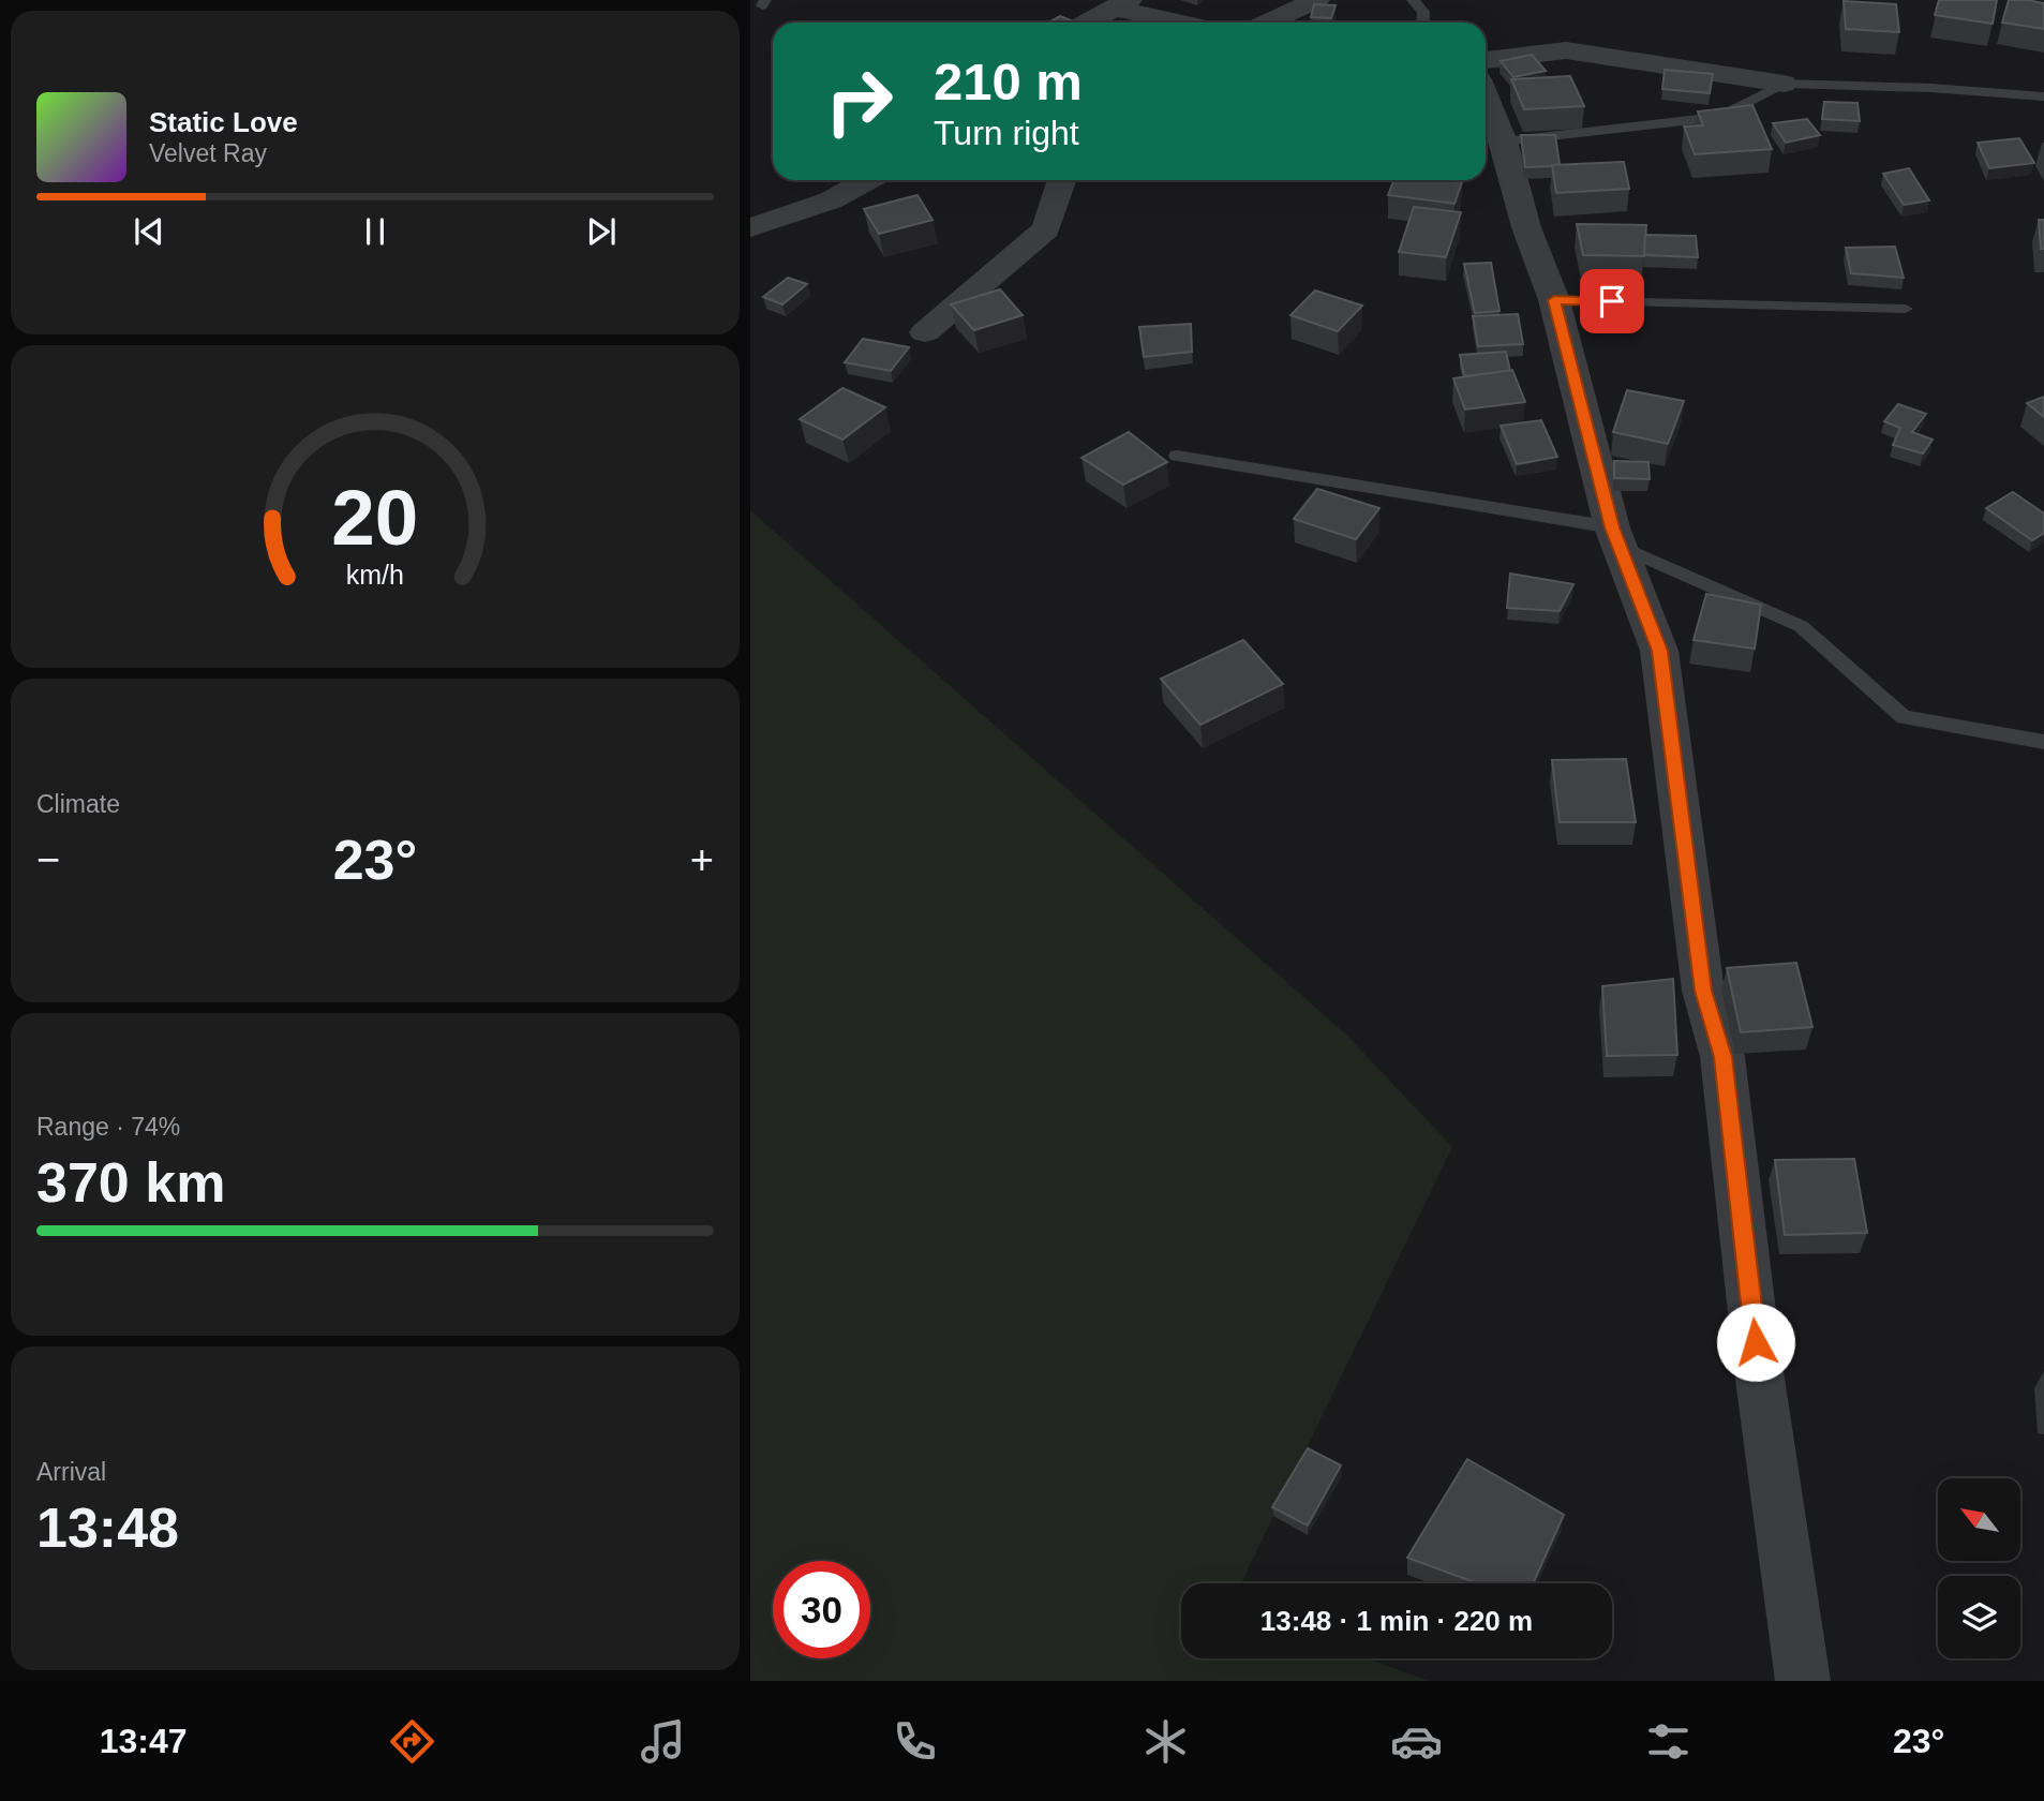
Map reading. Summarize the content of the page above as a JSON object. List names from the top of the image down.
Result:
{
  "north": "top left",
  "page": {
    "turn": ["210 m", "Turn right"],
    "song": ["Static Love", "Velvet Ray"],
    "tile": [
      "Climate",
      ["Range · 74%", "370 km"],
      ["Arrival", "13:48"]
    ],
    "heat": ["−", "23°", "+"],
    "limit": "30",
    "trip": "13:48 · 1 min · 220 m",
    "tabs": ["13:47", "23°"],
    "gauge": ["20", "km/h"]
  }
}
